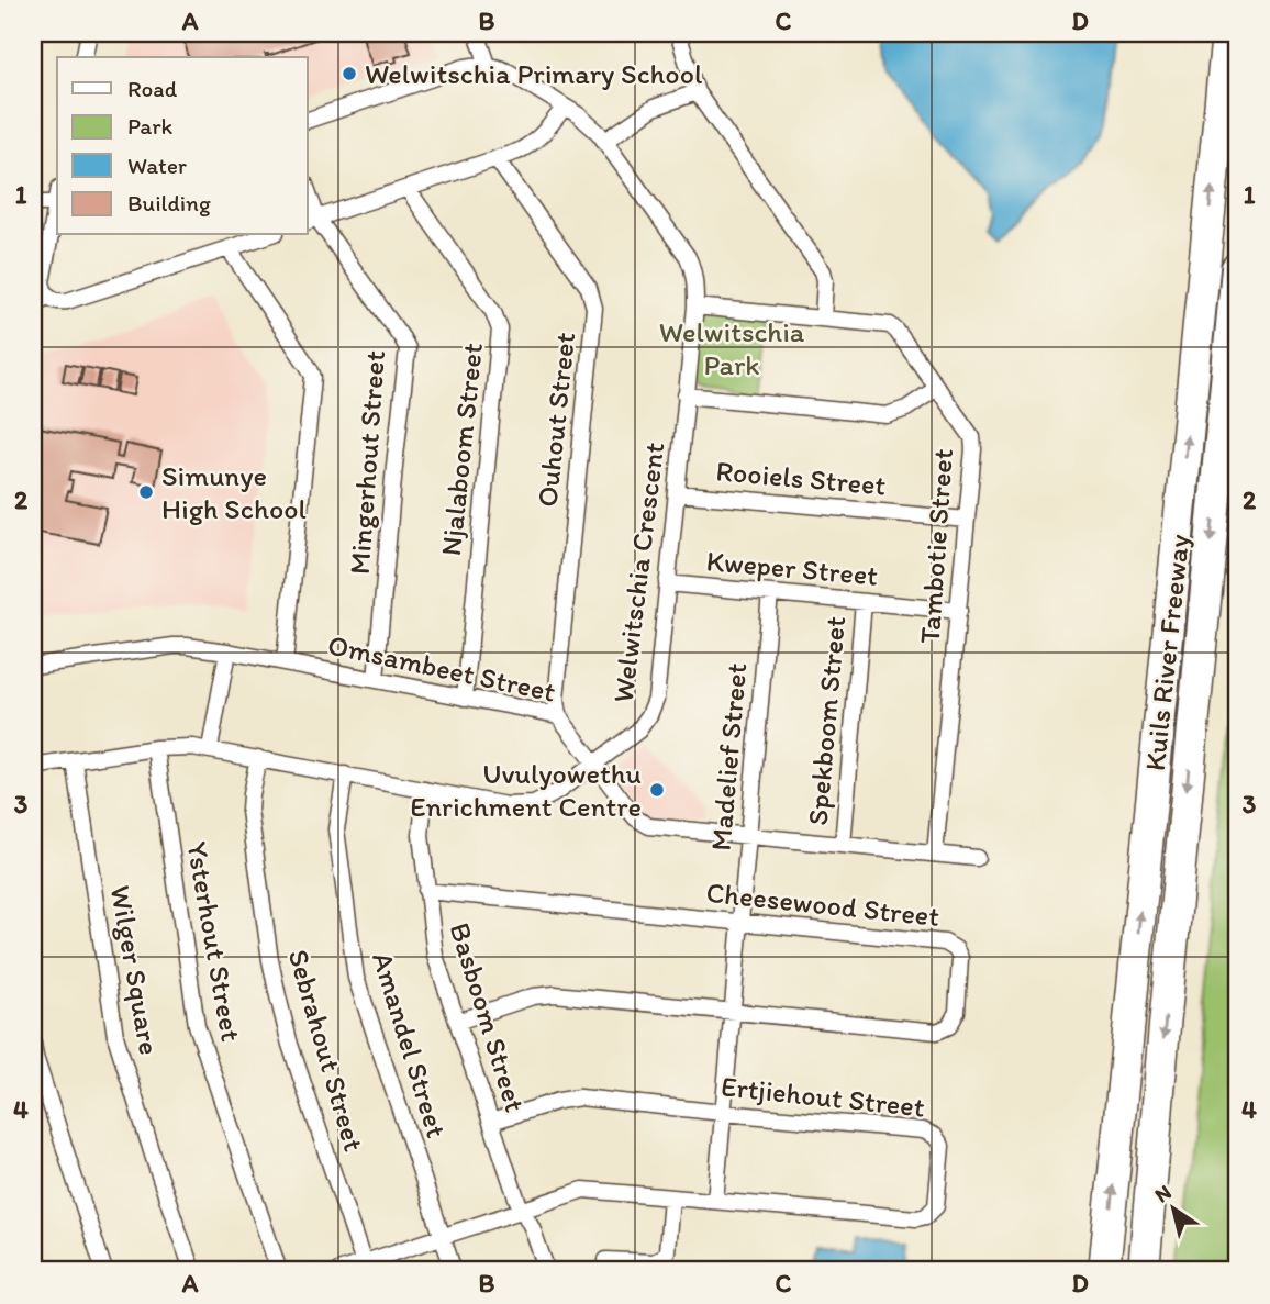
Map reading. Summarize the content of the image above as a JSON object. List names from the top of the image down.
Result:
{
  "streets": {
    "highway": ["Kuils River Freeway"],
    "street": [
      "Ouhout Street",
      "Njalaboom Street",
      "Mingerhout Street",
      "Rooiels Street",
      "Tambotie Street",
      "Kweper Street",
      "Welwitschia Crescent",
      "Omsambeet Street",
      "Spekboom Street",
      "Madelief Street",
      "Cheesewood Street",
      "Ysterhout Street",
      "Wilger Square",
      "Basboom Street",
      "Amandel Street",
      "Sebrahout Street",
      "Ertjiehout Street"
    ]
  },
  "crossings": [
    ["Ouhout Street", "Omsambeet Street"],
    ["Njalaboom Street", "Omsambeet Street"],
    ["Mingerhout Street", "Omsambeet Street"],
    ["Rooiels Street", "Tambotie Street"],
    ["Rooiels Street", "Welwitschia Crescent"],
    ["Tambotie Street", "Kweper Street"],
    ["Tambotie Street", "Welwitschia Crescent"],
    ["Tambotie Street", "Omsambeet Street"],
    ["Kweper Street", "Welwitschia Crescent"],
    ["Kweper Street", "Spekboom Street"],
    ["Kweper Street", "Madelief Street"],
    ["Welwitschia Crescent", "Omsambeet Street"],
    ["Welwitschia Crescent", "Ysterhout Street"],
    ["Welwitschia Crescent", "Wilger Square"],
    ["Welwitschia Crescent", "Basboom Street"],
    ["Welwitschia Crescent", "Amandel Street"],
    ["Welwitschia Crescent", "Sebrahout Street"],
    ["Omsambeet Street", "Spekboom Street"],
    ["Omsambeet Street", "Madelief Street"],
    ["Madelief Street", "Cheesewood Street"],
    ["Madelief Street", "Ertjiehout Street"],
    ["Cheesewood Street", "Basboom Street"],
    ["Basboom Street", "Ertjiehout Street"],
    ["Amandel Street", "Ertjiehout Street"],
    ["Sebrahout Street", "Ertjiehout Street"]
  ],
  "parks": ["Welwitschia Park"],
  "places": ["Welwitschia Primary School", "Simunye High School", "Uvulyowethu Enrichment Centre"],
  "legend": [
    "Road",
    "Park",
    "Water",
    "Building"
  ],
  "north": "top left",
  "grid": {
    "columns": [
      "A",
      "B",
      "C",
      "D"
    ],
    "rows": [
      "1",
      "2",
      "3",
      "4"
    ]
  }
}
